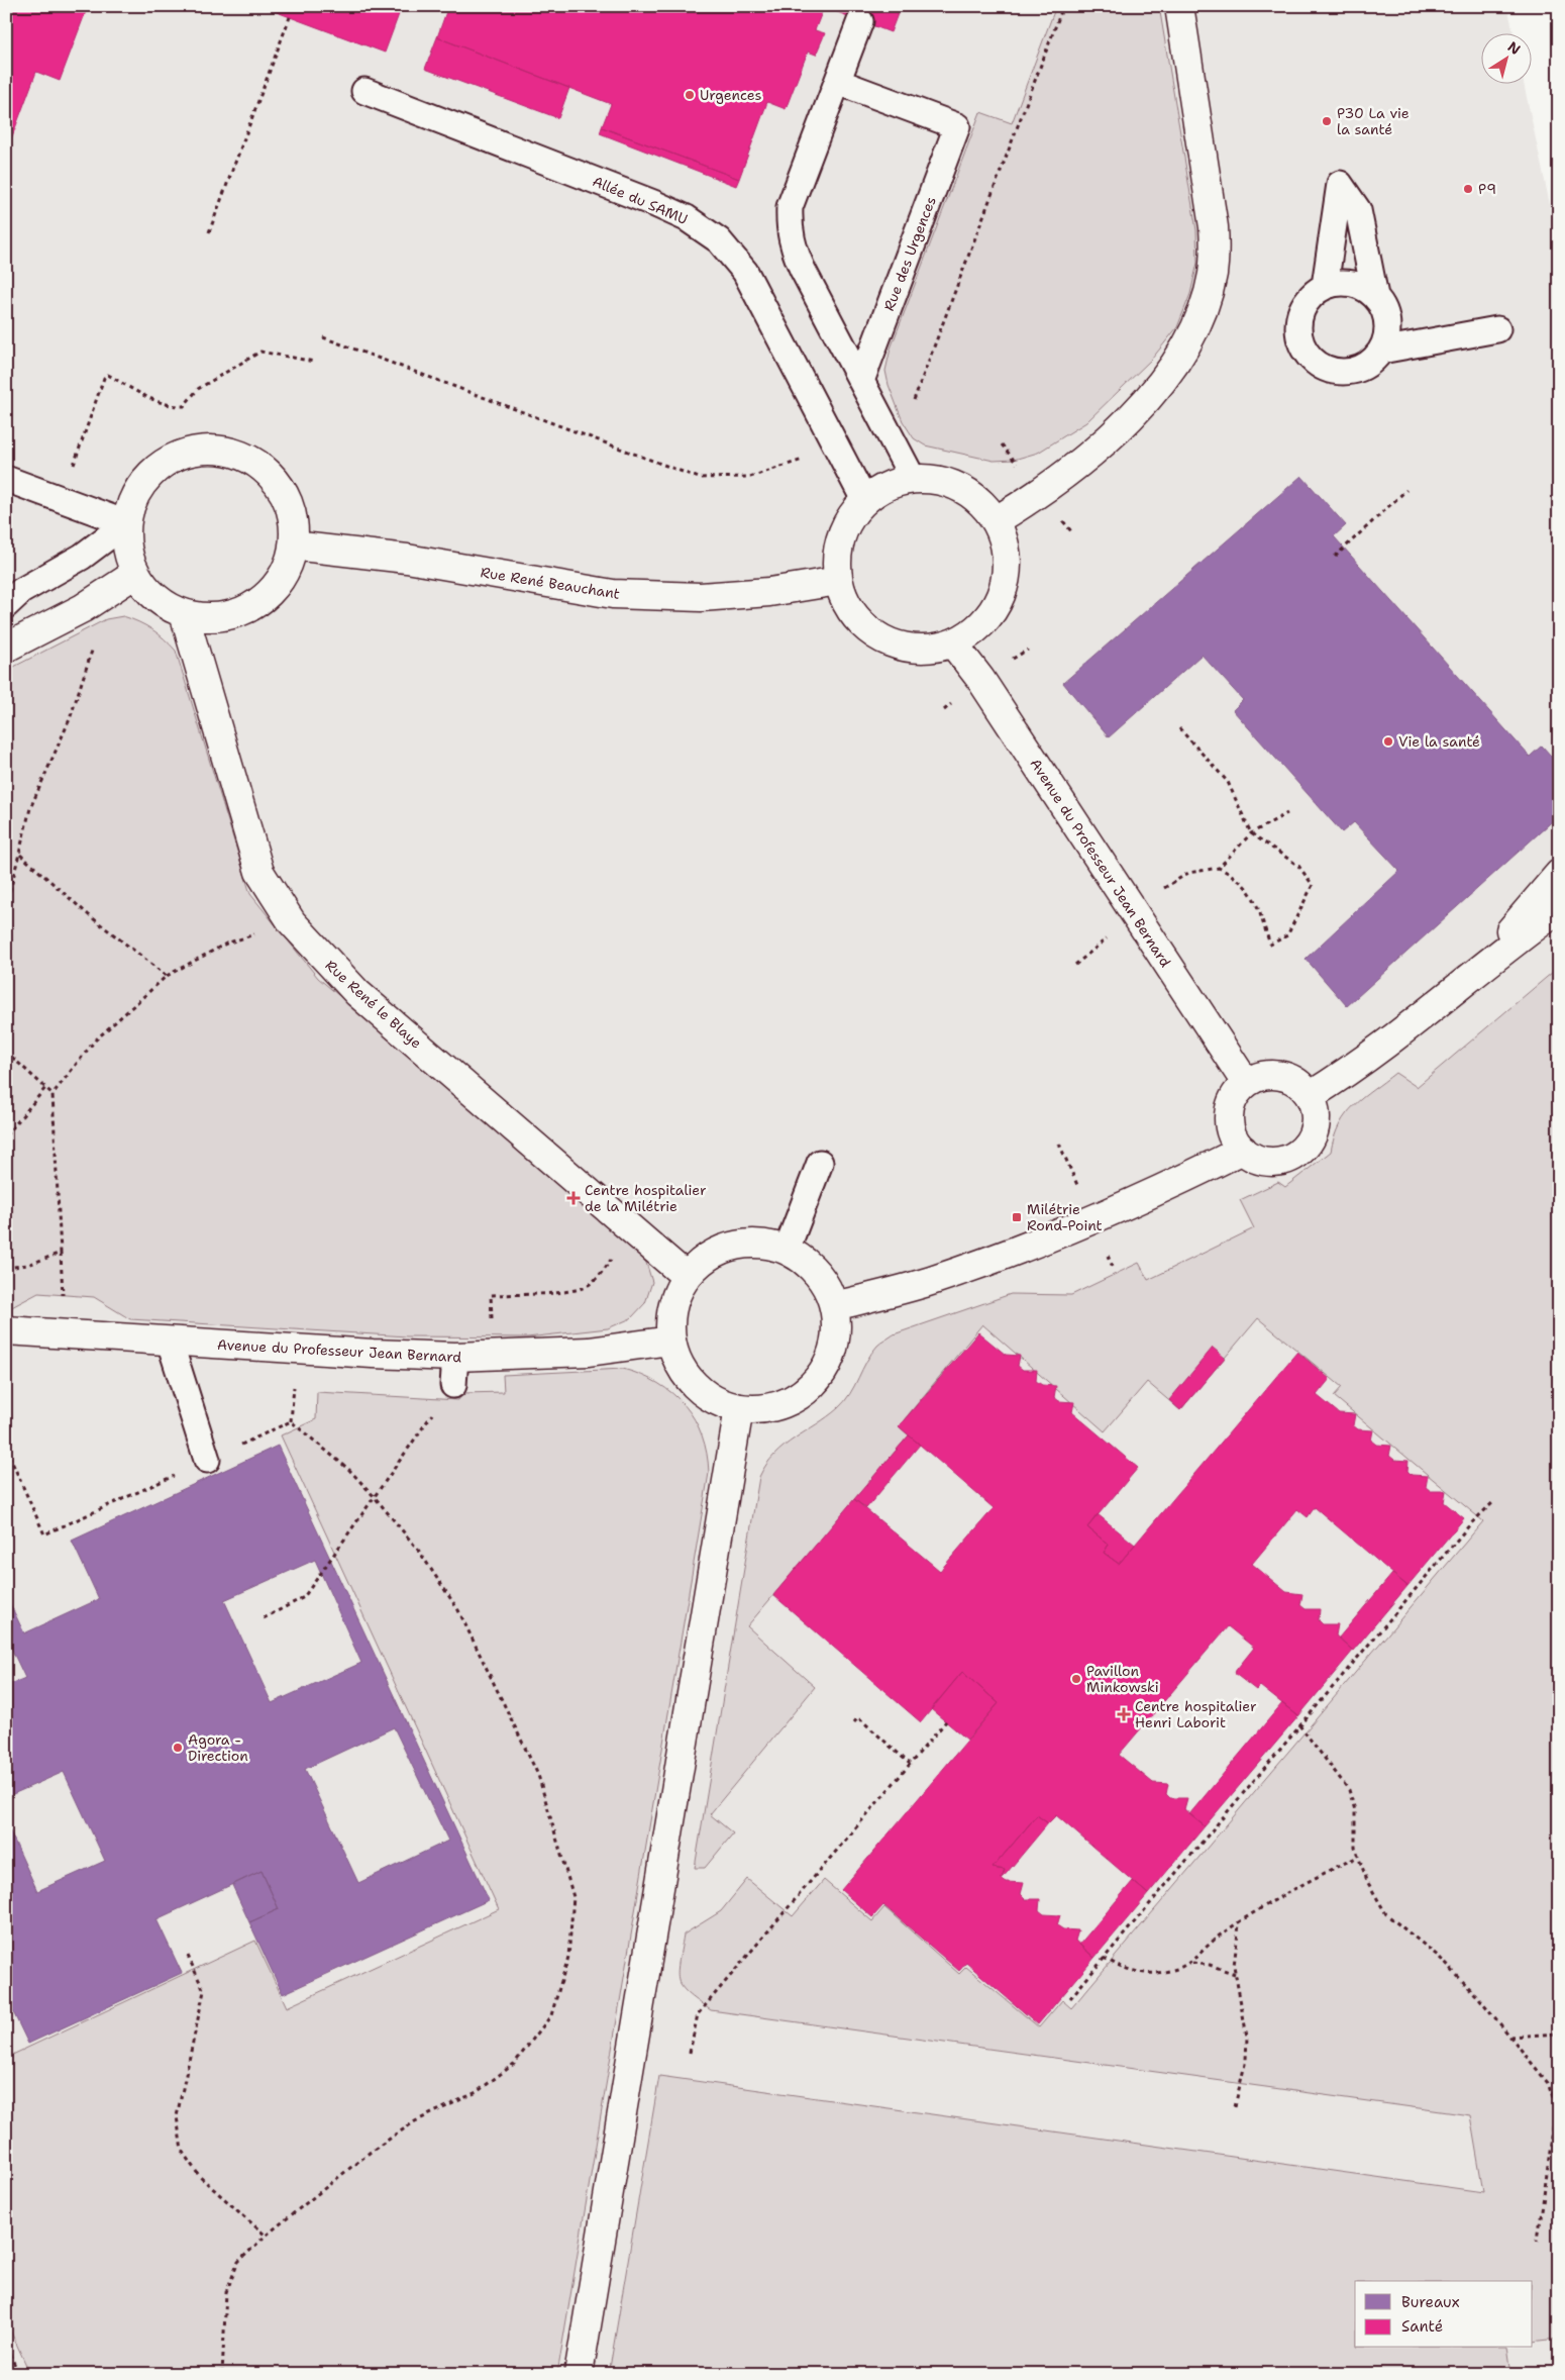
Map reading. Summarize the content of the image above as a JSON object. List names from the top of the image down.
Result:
{
  "streets": {
    "street": ["Rue René Beauchant", "Avenue du Professeur Jean Bernard", "Rue René le Blaye"],
    "lane": ["Allée du SAMU", "Rue des Urgences"]
  },
  "crossings": [
    ["Allée du SAMU", "Rue René Beauchant"],
    ["Allée du SAMU", "Avenue du Professeur Jean Bernard"],
    ["Rue René Beauchant", "Avenue du Professeur Jean Bernard"],
    ["Rue René Beauchant", "Rue René le Blaye"],
    ["Avenue du Professeur Jean Bernard", "Rue René le Blaye"]
  ],
  "places": {
    "other": [
      "Urgences",
      "P30 La vie la santé",
      "P9",
      "Vie la santé",
      "Pavillon Minkowski",
      "Agora - Direction"
    ],
    "health": ["Centre hospitalier de la Milétrie", "Centre hospitalier Henri Laborit"],
    "transit": ["Milétrie Rond-Point"]
  },
  "legend": ["Bureaux", "Santé"],
  "north": "top right"
}
